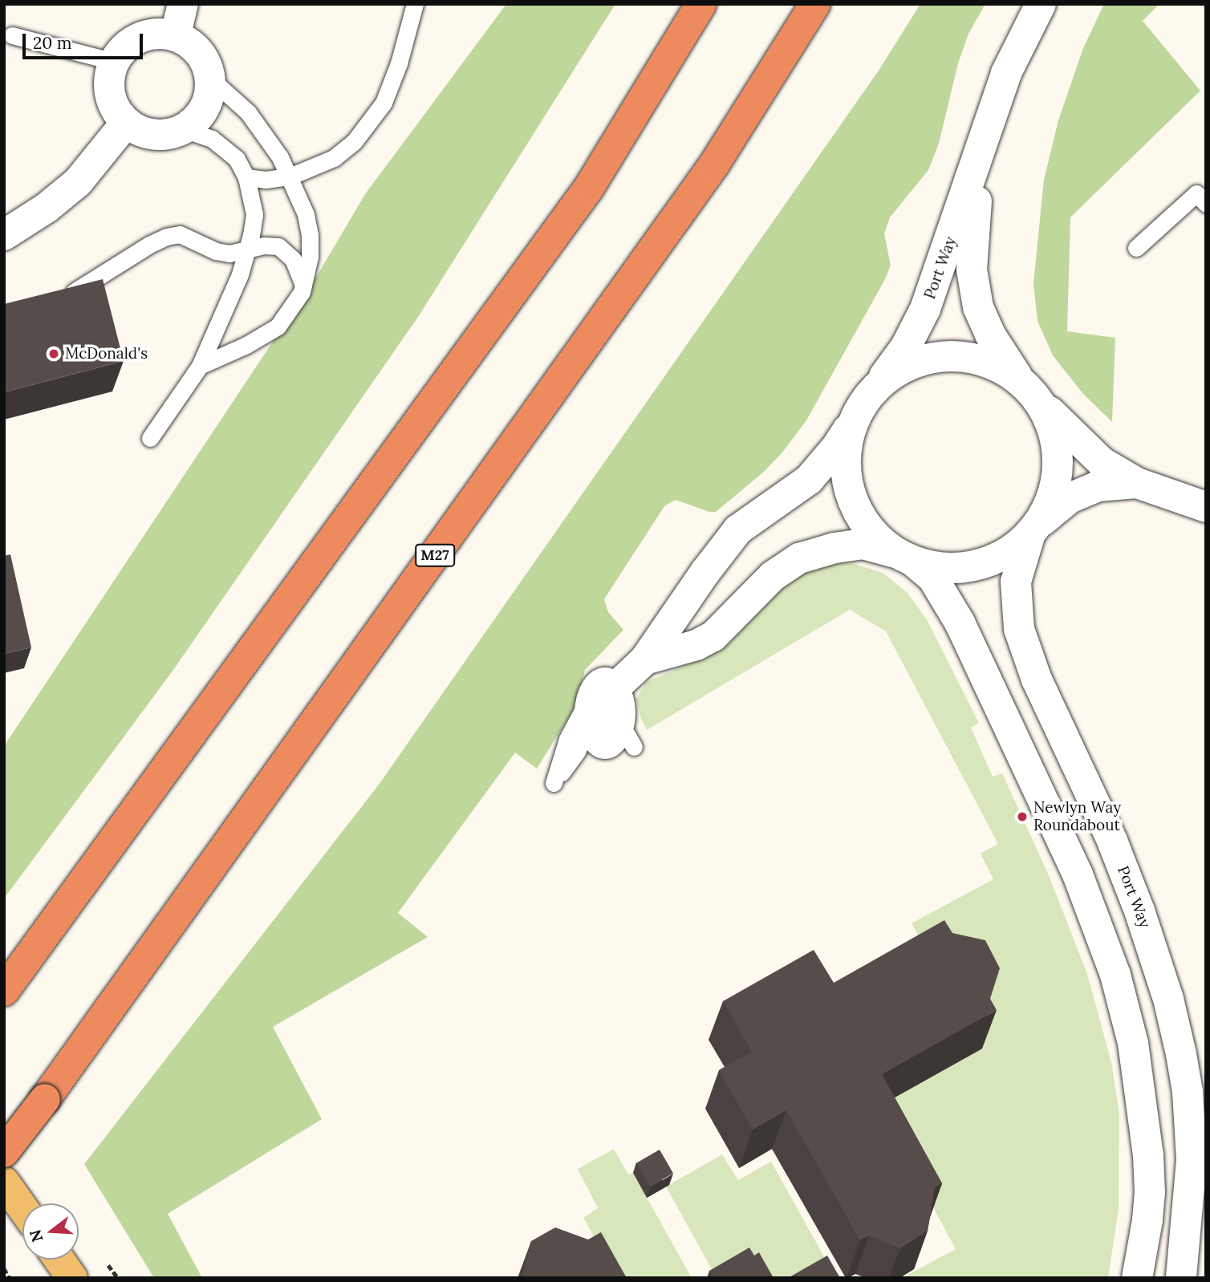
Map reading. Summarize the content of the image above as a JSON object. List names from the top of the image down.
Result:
{
  "streets": {
    "highway": ["M27"],
    "street": ["Port Way"]
  },
  "places": ["McDonald's", "Newlyn Way Roundabout"],
  "scale_bar": "20 m",
  "north": "left"
}
